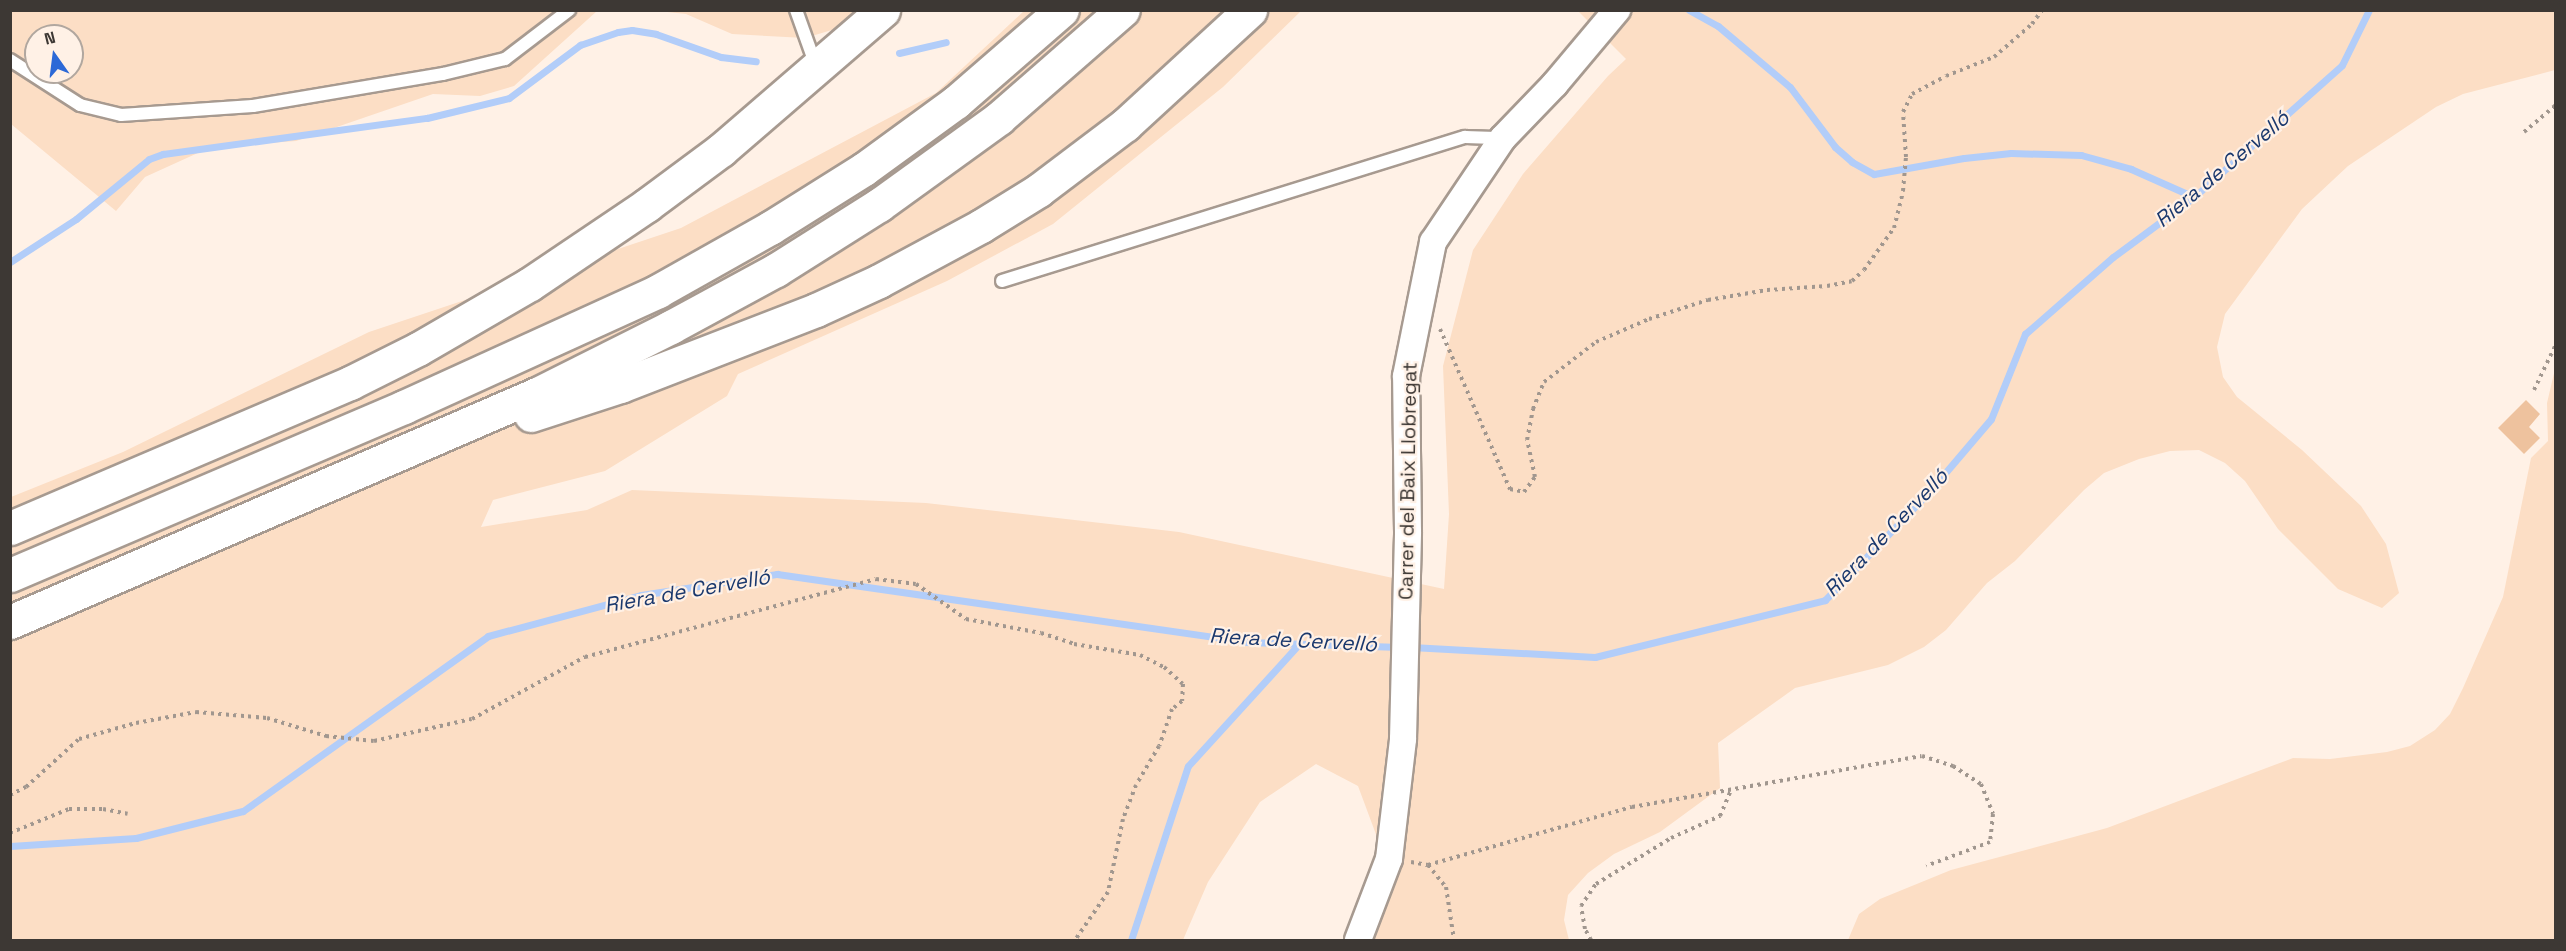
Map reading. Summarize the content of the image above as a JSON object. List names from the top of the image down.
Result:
{
  "streets": {
    "street": ["Carrer del Baix Llobregat"]
  },
  "water": ["Riera de Cervelló"],
  "north": "top"
}
